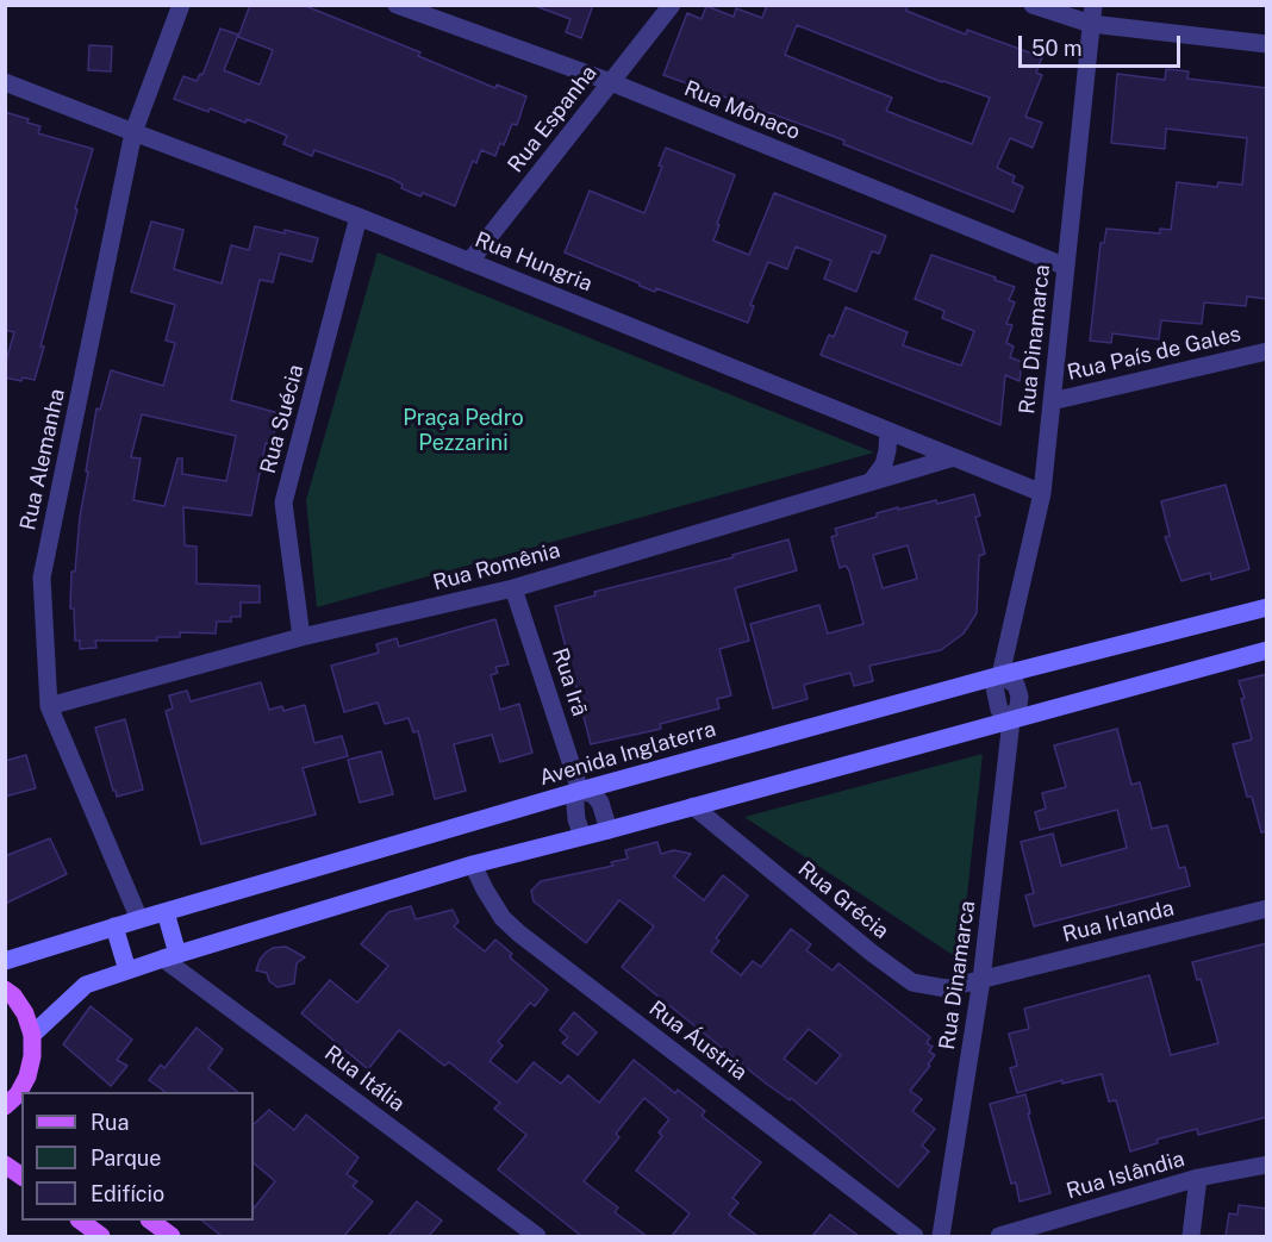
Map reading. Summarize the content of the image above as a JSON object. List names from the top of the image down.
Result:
{
  "streets": {
    "main road": ["Avenida Inglaterra"],
    "street": [
      "Rua Mônaco",
      "Rua Espanha",
      "Rua Hungria",
      "Rua Dinamarca",
      "Rua País de Gales",
      "Rua Suécia",
      "Rua Alemanha",
      "Rua Romênia",
      "Rua Irã",
      "Rua Grécia",
      "Rua Irlanda",
      "Rua Áustria",
      "Rua Itália",
      "Rua Islândia"
    ]
  },
  "crossings": [
    ["Rua Mônaco", "Rua Espanha"],
    ["Rua Mônaco", "Rua Dinamarca"],
    ["Rua Espanha", "Rua Hungria"],
    ["Rua Hungria", "Rua Dinamarca"],
    ["Rua Hungria", "Rua Suécia"],
    ["Rua Hungria", "Rua Alemanha"],
    ["Rua Hungria", "Rua Romênia"],
    ["Rua Dinamarca", "Rua País de Gales"],
    ["Rua Dinamarca", "Avenida Inglaterra"],
    ["Rua Dinamarca", "Rua Grécia"],
    ["Rua Dinamarca", "Rua Irlanda"],
    ["Rua Suécia", "Rua Romênia"],
    ["Rua Alemanha", "Rua Romênia"],
    ["Rua Alemanha", "Avenida Inglaterra"],
    ["Rua Romênia", "Rua Irã"],
    ["Rua Irã", "Avenida Inglaterra"],
    ["Rua Grécia", "Rua Irlanda"]
  ],
  "parks": ["Praça Pedro Pezzarini"],
  "legend": ["Rua", "Parque", "Edifício"],
  "scale_bar": "50 m"
}
